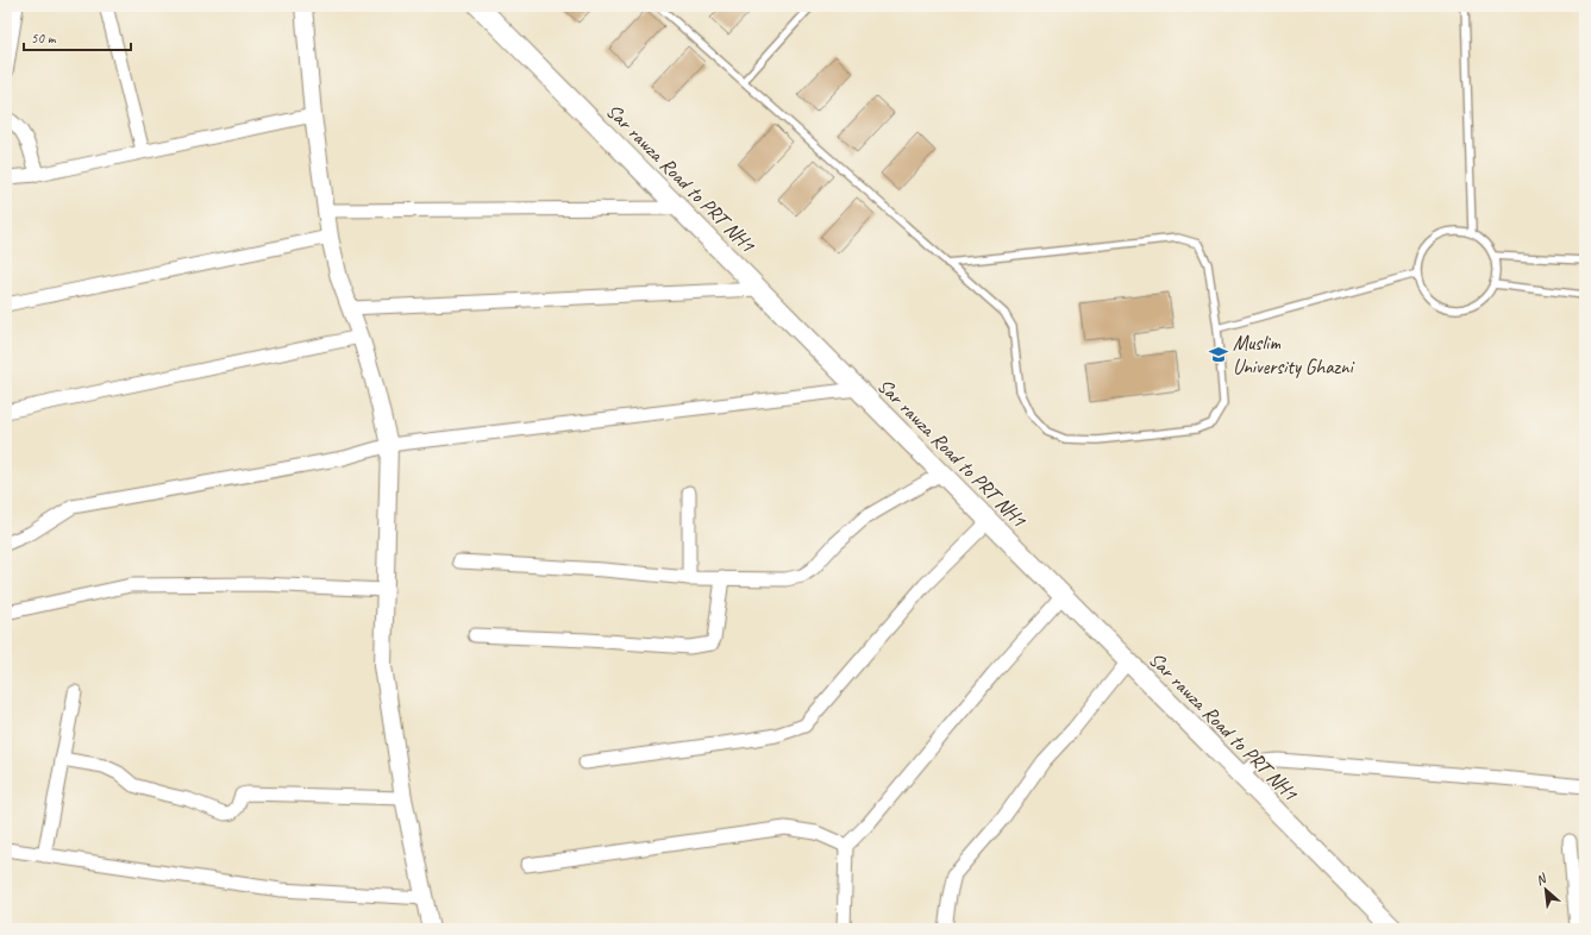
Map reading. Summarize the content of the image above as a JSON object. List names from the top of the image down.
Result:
{
  "streets": {
    "main road": ["Sar rawza Road to PRT NH1"]
  },
  "places": {
    "school or university": ["Muslim University Ghazni"]
  },
  "scale_bar": "50 m",
  "north": "top left"
}
